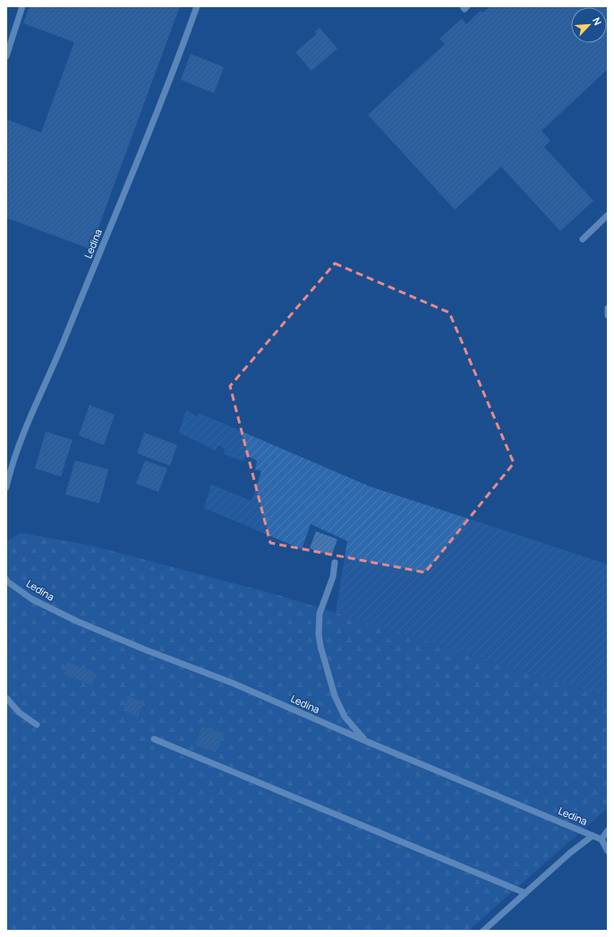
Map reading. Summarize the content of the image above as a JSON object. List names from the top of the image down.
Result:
{
  "streets": {
    "street": ["Ledina"]
  },
  "north": "top right"
}
